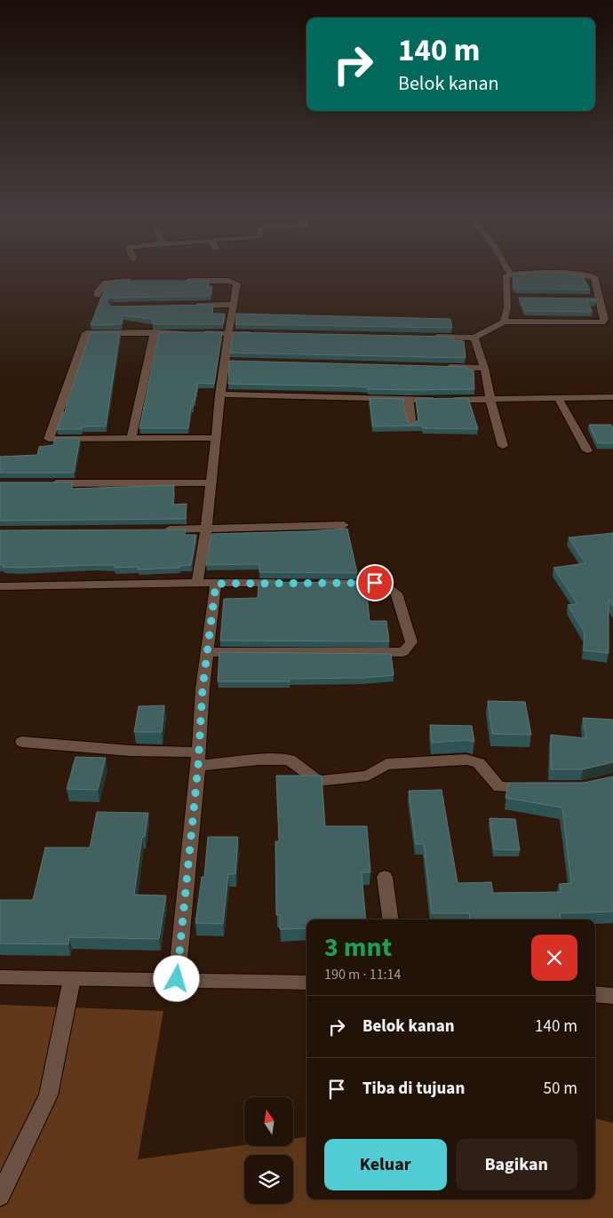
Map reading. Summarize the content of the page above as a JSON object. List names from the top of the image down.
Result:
{
  "north": "top",
  "page": {
    "turn": ["140 m", "Belok kanan"],
    "heading": ["3 mnt", "190 m · 11:14"],
    "list": [
      {
        "name": "Belok kanan",
        "value": "140 m"
      },
      {
        "name": "Tiba di tujuan",
        "value": "50 m"
      }
    ],
    "buttons": ["Keluar", "Bagikan"]
  }
}
